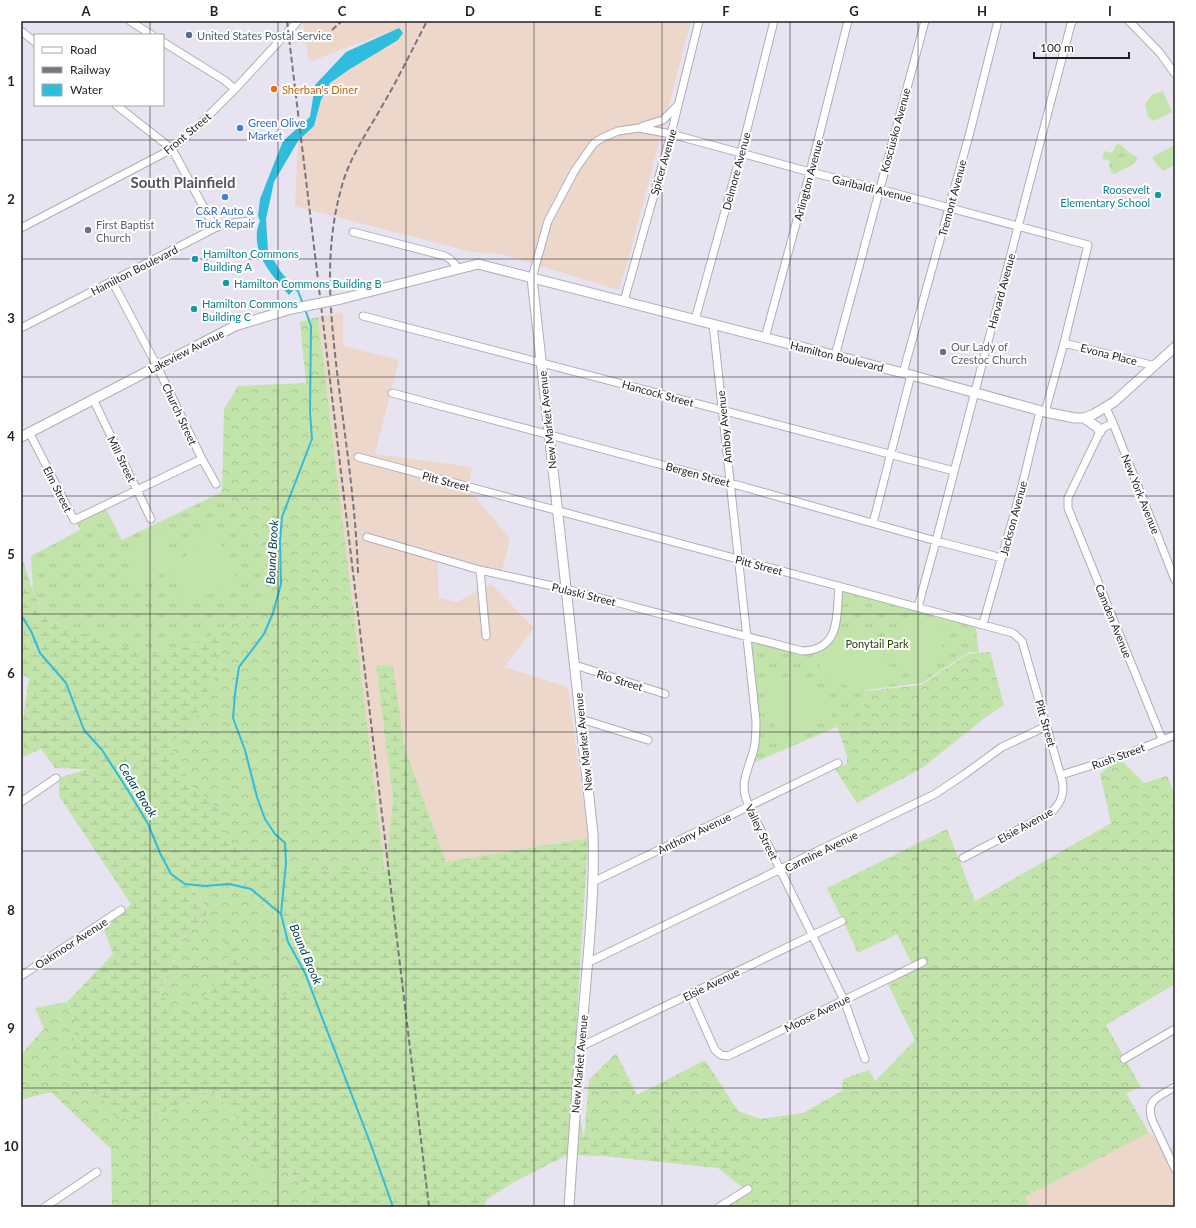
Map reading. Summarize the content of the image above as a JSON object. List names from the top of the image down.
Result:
{
  "streets": {
    "main road": ["Hamilton Boulevard", "Lakeview Avenue", "New Market Avenue"],
    "street": [
      "Kosciusko Avenue",
      "Front Street",
      "Spicer Avenue",
      "Delmore Avenue",
      "Arlington Avenue",
      "Garibaldi Avenue",
      "Tremont Avenue",
      "Harvard Avenue",
      "Evona Place",
      "Hancock Street",
      "Church Street",
      "Amboy Avenue",
      "Mill Street",
      "Bergen Street",
      "Pitt Street",
      "Elm Street",
      "New York Avenue",
      "Jackson Avenue",
      "Pulaski Street",
      "Camden Avenue",
      "Rio Street",
      "Rush Street",
      "Elsie Avenue",
      "Valley Street",
      "Anthony Avenue",
      "Carmine Avenue",
      "Oakmoor Avenue",
      "Moose Avenue"
    ]
  },
  "crossings": [
    ["Kosciusko Avenue", "Garibaldi Avenue"],
    ["Kosciusko Avenue", "Hamilton Boulevard"],
    ["Spicer Avenue", "Garibaldi Avenue"],
    ["Spicer Avenue", "Hamilton Boulevard"],
    ["Delmore Avenue", "Garibaldi Avenue"],
    ["Delmore Avenue", "Hamilton Boulevard"],
    ["Arlington Avenue", "Garibaldi Avenue"],
    ["Arlington Avenue", "Hamilton Boulevard"],
    ["Garibaldi Avenue", "Tremont Avenue"],
    ["Garibaldi Avenue", "Harvard Avenue"],
    ["Garibaldi Avenue", "Jackson Avenue"],
    ["Tremont Avenue", "Hamilton Boulevard"],
    ["Tremont Avenue", "Hancock Street"],
    ["Tremont Avenue", "Bergen Street"],
    ["Hamilton Boulevard", "Harvard Avenue"],
    ["Hamilton Boulevard", "Lakeview Avenue"],
    ["Hamilton Boulevard", "Evona Place"],
    ["Hamilton Boulevard", "Church Street"],
    ["Hamilton Boulevard", "New Market Avenue"],
    ["Hamilton Boulevard", "Amboy Avenue"],
    ["Hamilton Boulevard", "New York Avenue"],
    ["Hamilton Boulevard", "Jackson Avenue"],
    ["Harvard Avenue", "Hancock Street"],
    ["Harvard Avenue", "Bergen Street"],
    ["Harvard Avenue", "Pitt Street"],
    ["Lakeview Avenue", "Church Street"],
    ["Lakeview Avenue", "Mill Street"],
    ["Lakeview Avenue", "Elm Street"],
    ["Evona Place", "Jackson Avenue"],
    ["Hancock Street", "New Market Avenue"],
    ["Hancock Street", "Amboy Avenue"],
    ["New Market Avenue", "Bergen Street"],
    ["New Market Avenue", "Pitt Street"],
    ["New Market Avenue", "Pulaski Street"],
    ["New Market Avenue", "Rio Street"],
    ["New Market Avenue", "Elsie Avenue"],
    ["New Market Avenue", "Anthony Avenue"],
    ["New Market Avenue", "Carmine Avenue"],
    ["Amboy Avenue", "Bergen Street"],
    ["Amboy Avenue", "Pitt Street"],
    ["Amboy Avenue", "Pulaski Street"],
    ["Amboy Avenue", "Valley Street"],
    ["Mill Street", "Elm Street"],
    ["Bergen Street", "Jackson Avenue"],
    ["Pitt Street", "Jackson Avenue"],
    ["Pitt Street", "Pulaski Street"],
    ["Pitt Street", "Rush Street"],
    ["Pitt Street", "Elsie Avenue"],
    ["Pitt Street", "Carmine Avenue"],
    ["Camden Avenue", "Rush Street"],
    ["Rush Street", "Elsie Avenue"],
    ["Elsie Avenue", "Valley Street"],
    ["Elsie Avenue", "Moose Avenue"],
    ["Valley Street", "Anthony Avenue"],
    ["Valley Street", "Carmine Avenue"],
    ["Valley Street", "Moose Avenue"]
  ],
  "districts": ["South Plainfield"],
  "water": ["Bound Brook", "Cedar Brook"],
  "parks": ["Ponytail Park"],
  "places": [
    "United States Postal Service",
    "Sherban's Diner",
    "Green Olive Market",
    "Roosevelt Elementary School",
    "C&R Auto & Truck Repair",
    "First Baptist Church",
    "Hamilton Commons Building A",
    "Hamilton Commons Building B",
    "Hamilton Commons Building C",
    "Our Lady of Czestoc Church"
  ],
  "legend": ["Road", "Railway", "Water"],
  "scale_bar": "100 m",
  "grid": {
    "columns": [
      "A",
      "B",
      "C",
      "D",
      "E",
      "F",
      "G",
      "H",
      "I"
    ],
    "rows": [
      "1",
      "2",
      "3",
      "4",
      "5",
      "6",
      "7",
      "8",
      "9",
      "10"
    ]
  }
}
